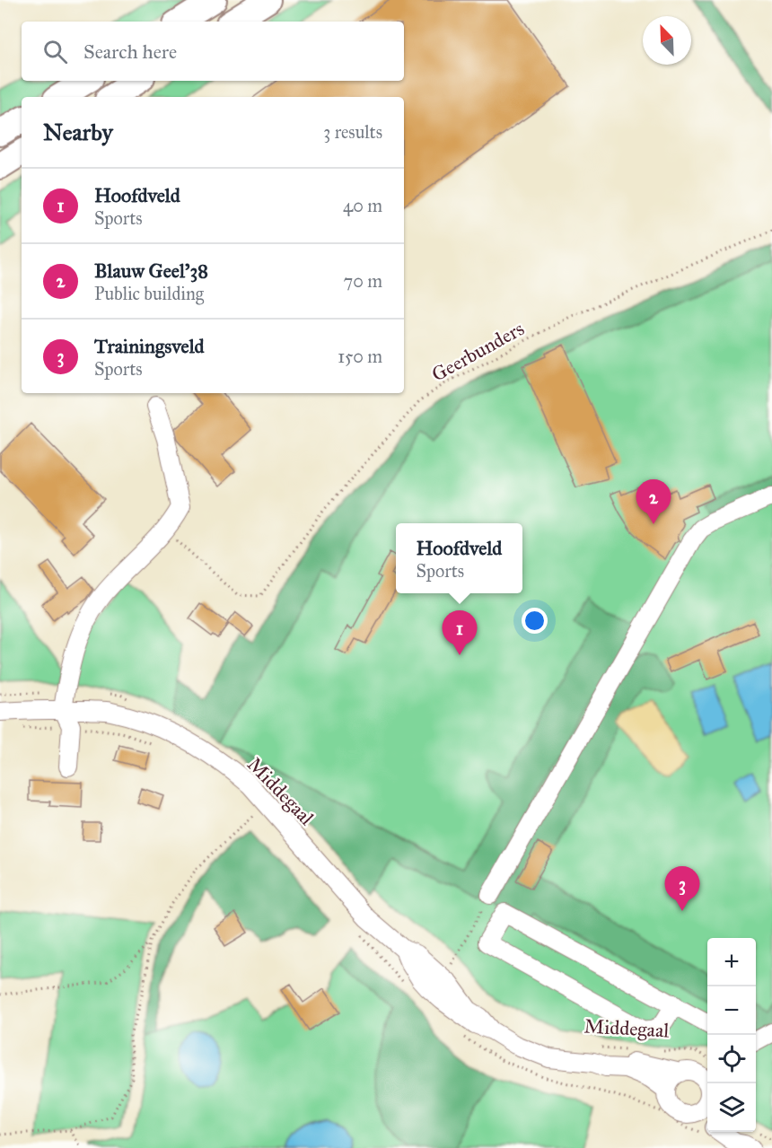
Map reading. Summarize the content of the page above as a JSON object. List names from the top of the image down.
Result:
{
  "streets": {
    "street": ["Middegaal"],
    "path": ["Geerbunders"]
  },
  "north": "top left",
  "page": {
    "search": "Search here",
    "heading": ["Nearby", "3 results"],
    "list": [
      {
        "mark": "1",
        "name": "Hoofdveld",
        "note": "Sports",
        "value": "40 m"
      },
      {
        "mark": "2",
        "name": "Blauw Geel'38",
        "note": "Public building",
        "value": "70 m"
      },
      {
        "mark": "3",
        "name": "Trainingsveld",
        "note": "Sports",
        "value": "150 m"
      }
    ],
    "pins": ["2", "1", "3"],
    "popup": ["Hoofdveld", "Sports"],
    "map_buttons": ["+", "−"]
  }
}
